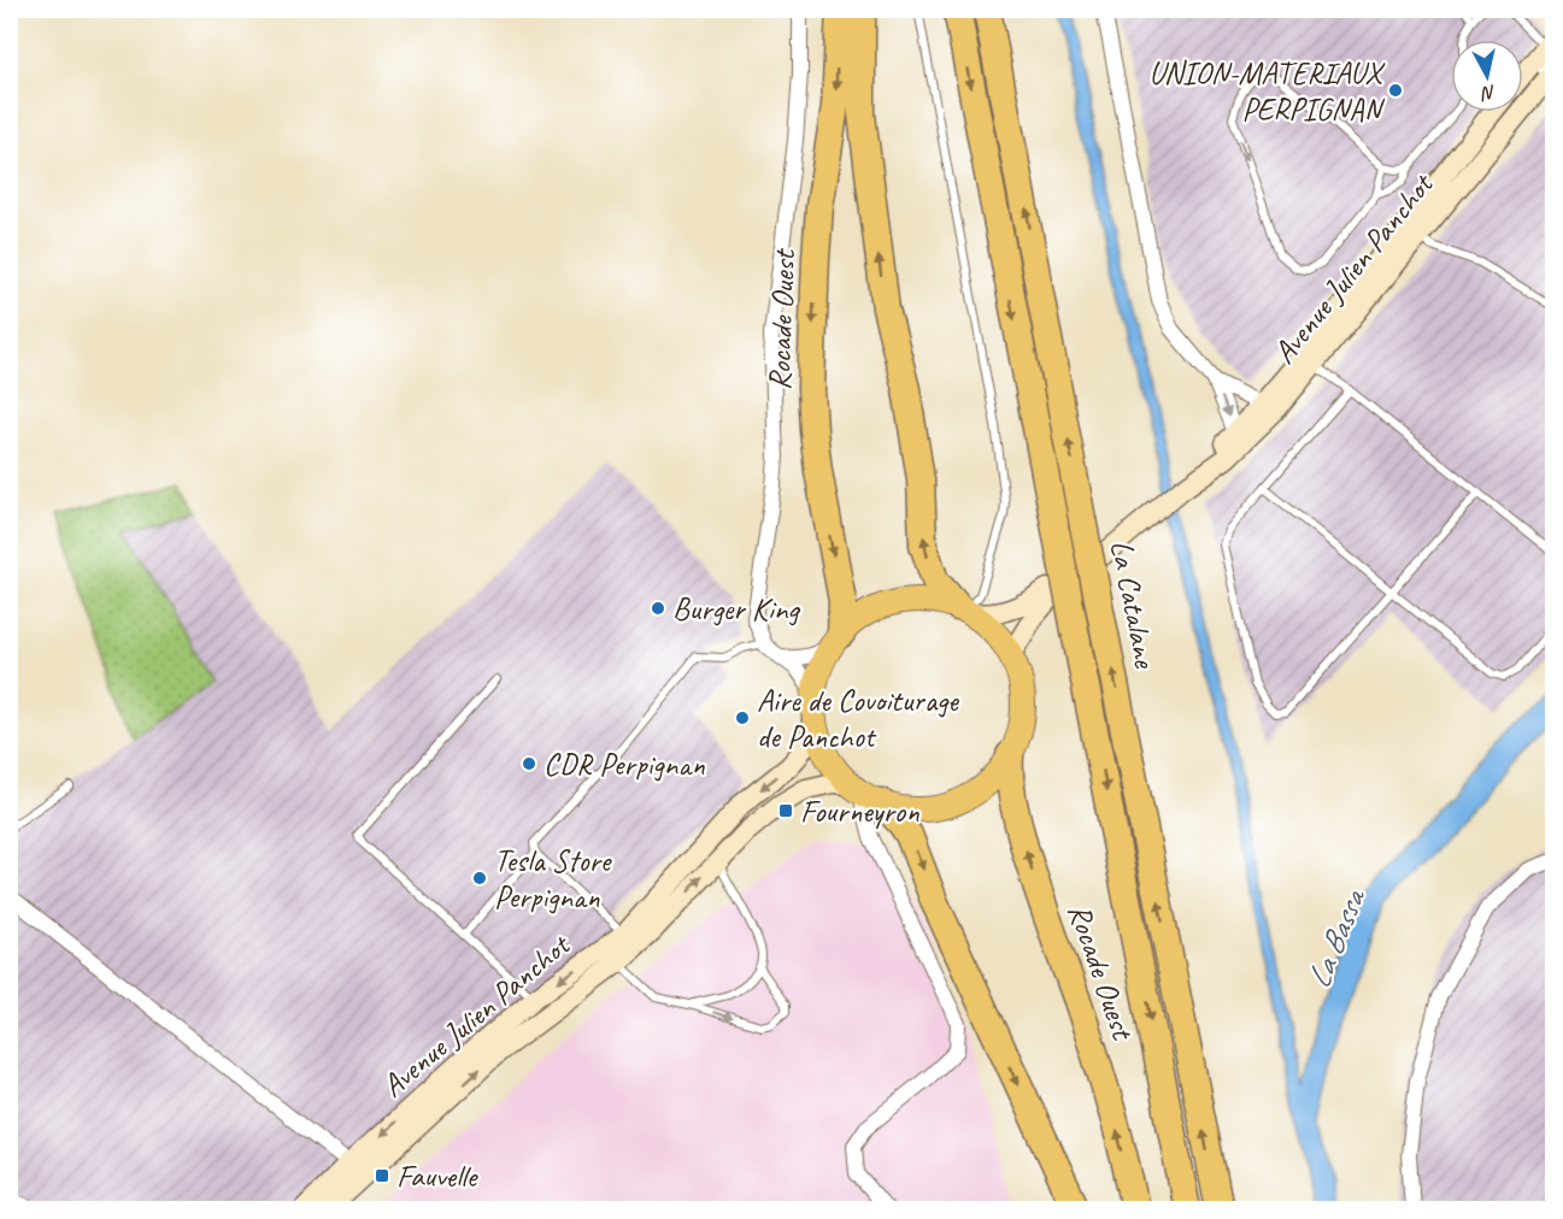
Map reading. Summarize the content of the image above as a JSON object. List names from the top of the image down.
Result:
{
  "streets": {
    "highway": ["Rocade Ouest", "La Catalane"],
    "main road": ["Avenue Julien Panchot"]
  },
  "crossings": [
    ["Avenue Julien Panchot", "Rocade Ouest"]
  ],
  "water": ["La Bassa"],
  "places": {
    "other": [
      "UNION-MATERIAUX PERPIGNAN",
      "Burger King",
      "Aire de Covoiturage de Panchot",
      "CDR Perpignan",
      "Tesla Store Perpignan"
    ],
    "transit": ["Fourneyron", "Fauvelle"]
  },
  "north": "bottom"
}
